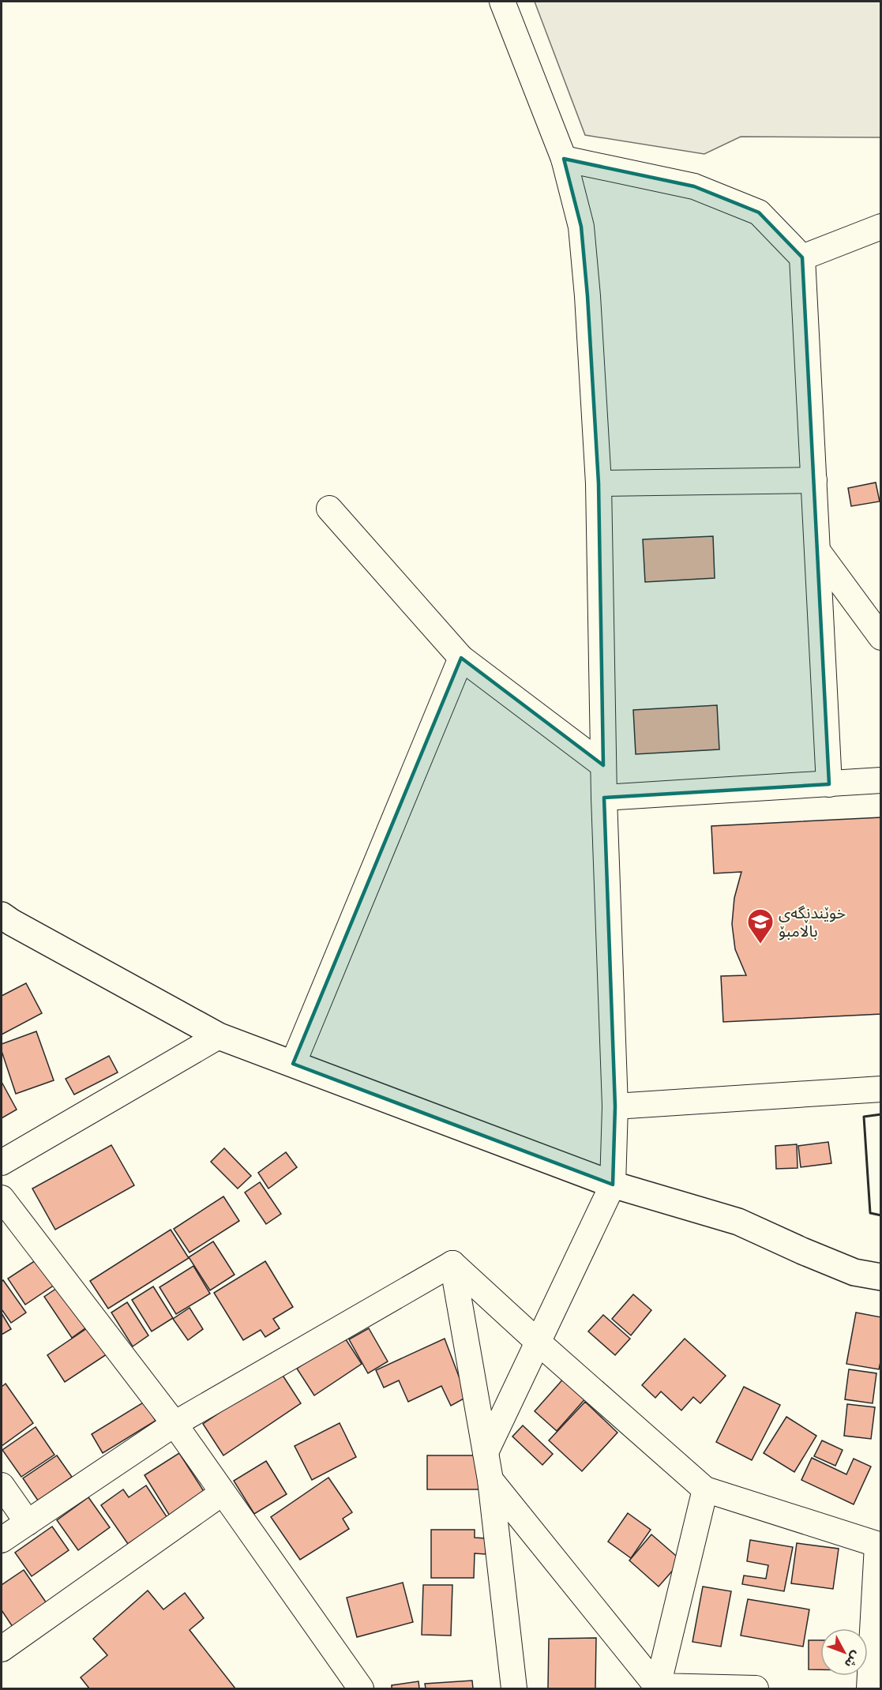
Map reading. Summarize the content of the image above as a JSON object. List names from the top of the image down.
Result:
{
  "places": {
    "school or university": ["خوێندنگەی باڵامبۆ"]
  },
  "north": "bottom right"
}
